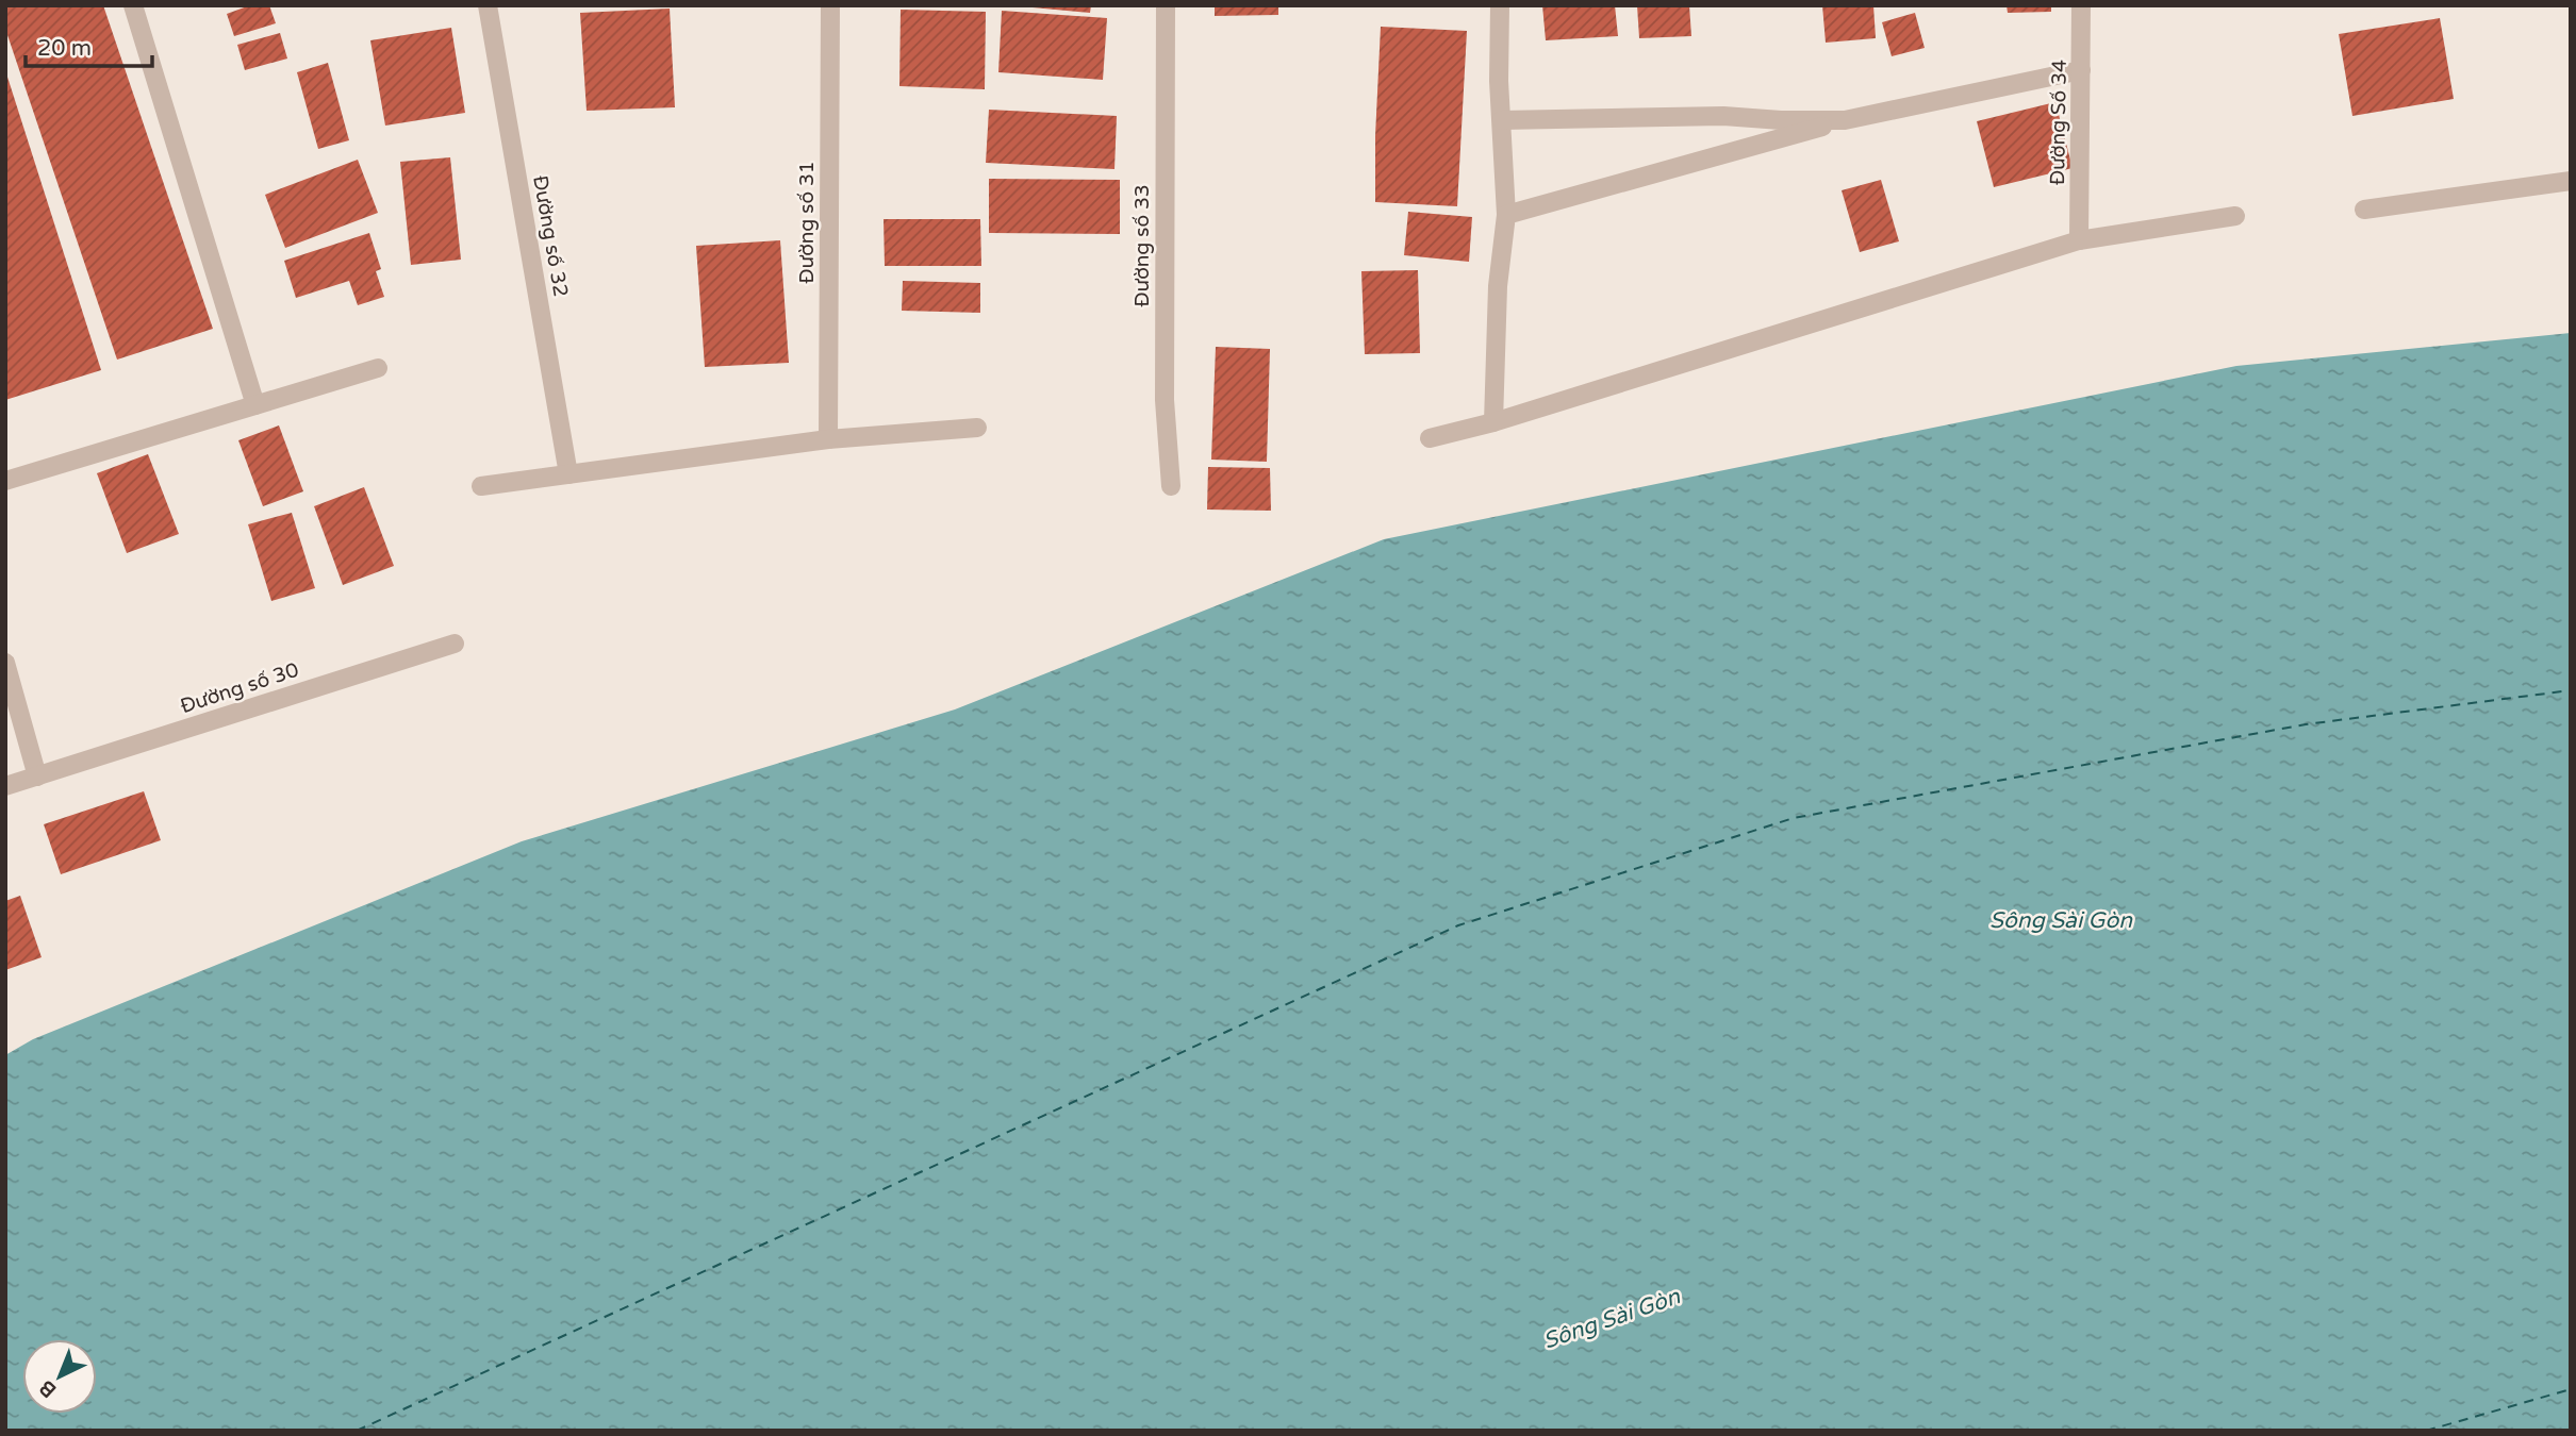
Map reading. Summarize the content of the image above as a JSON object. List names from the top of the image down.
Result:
{
  "streets": {
    "street": [
      "Đường Số 34",
      "Đường số 31",
      "Đường số 32",
      "Đường số 33",
      "Đường số 30"
    ]
  },
  "water": ["Sông Sài Gòn"],
  "scale_bar": "20 m",
  "north": "bottom left"
}
